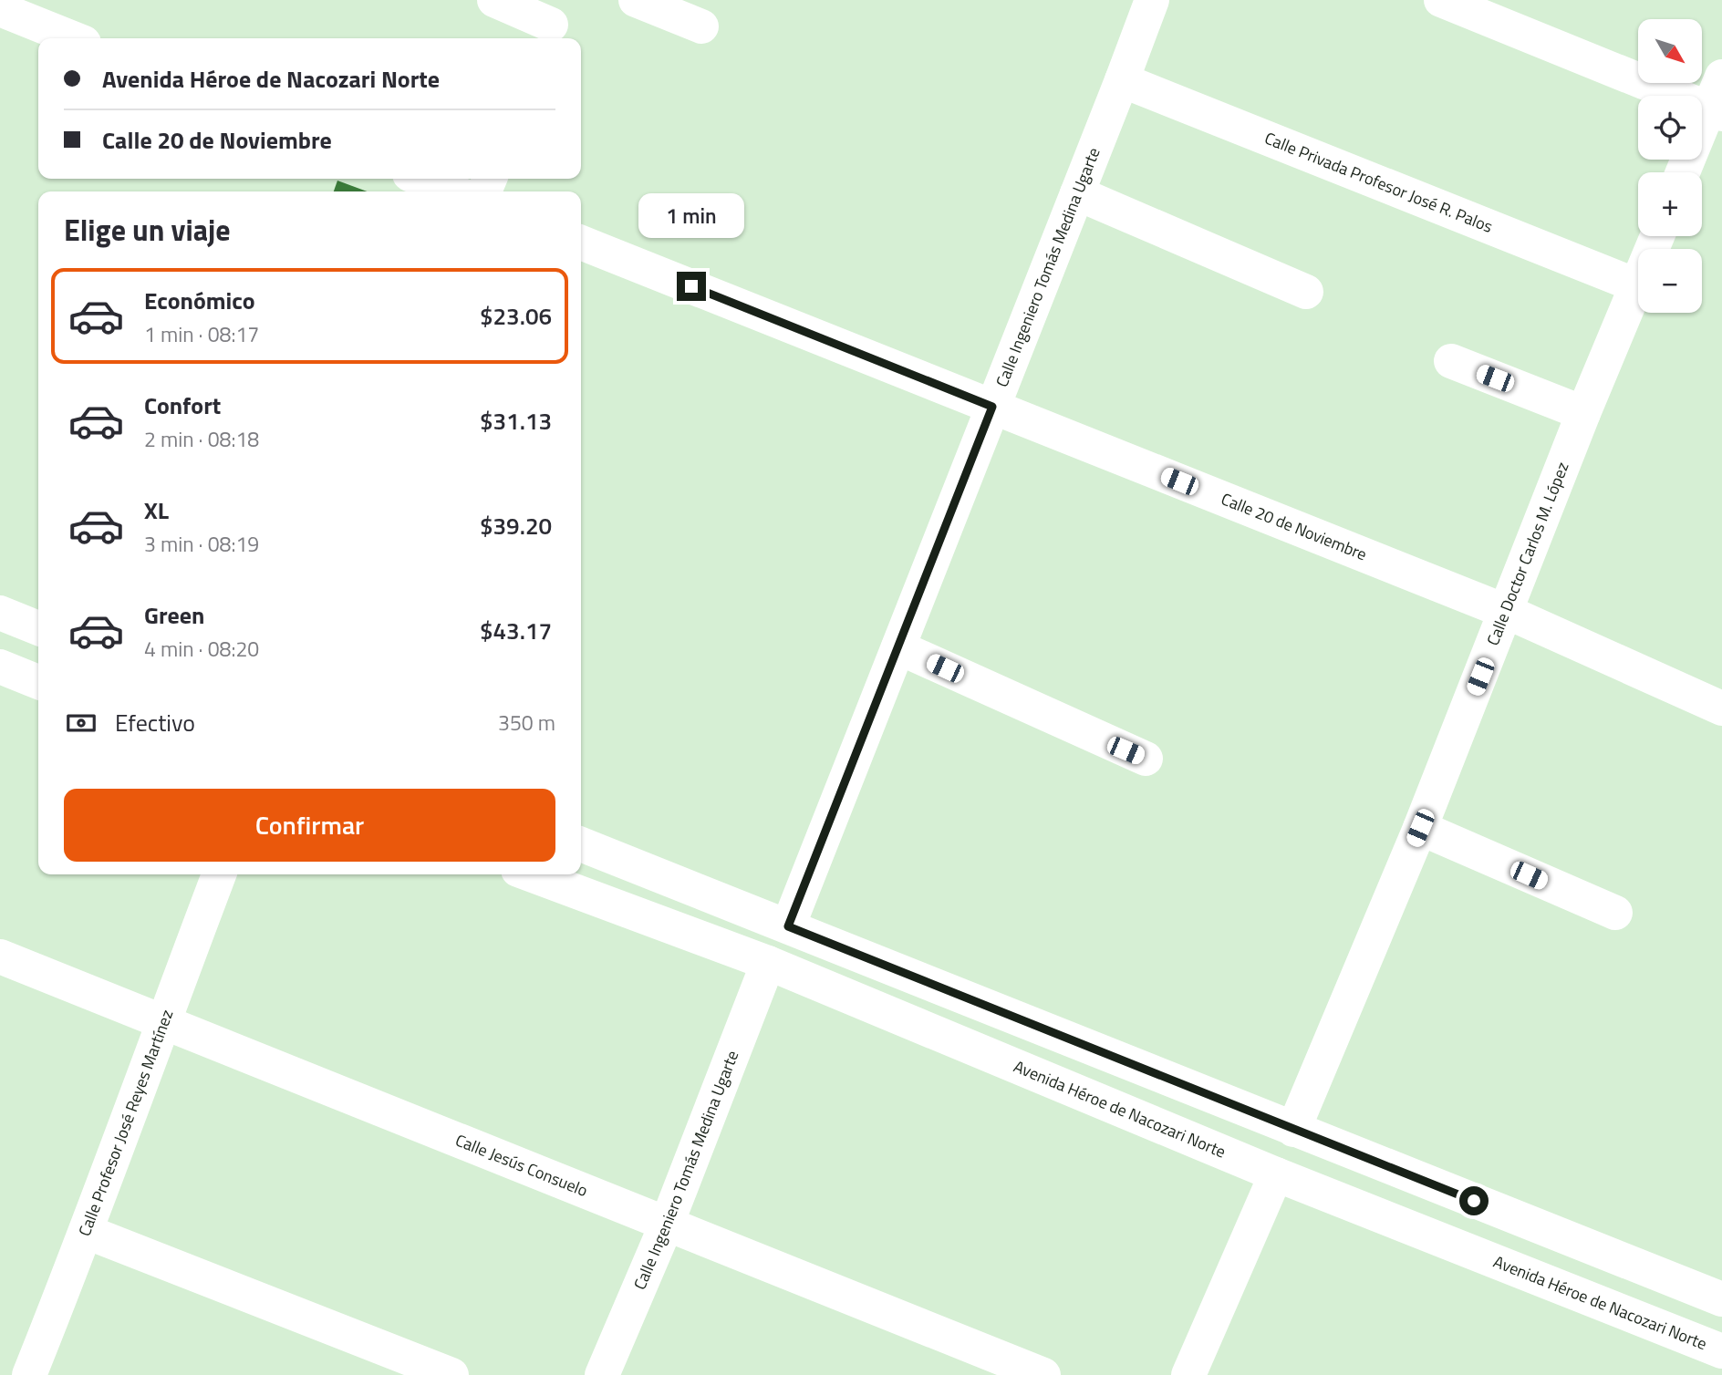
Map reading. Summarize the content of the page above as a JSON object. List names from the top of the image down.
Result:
{
  "streets": {
    "street": [
      "Calle Privada Profesor José R. Palos",
      "Calle Ingeniero Tomás Medina Ugarte",
      "Calle 20 de Noviembre",
      "Calle Doctor Carlos M. López",
      "Avenida Héroe de Nacozari Norte",
      "Calle Profesor José Reyes Martínez",
      "Calle Jesús Consuelo"
    ]
  },
  "crossings": [
    ["Calle Privada Profesor José R. Palos", "Calle Ingeniero Tomás Medina Ugarte"],
    ["Calle Privada Profesor José R. Palos", "Calle Doctor Carlos M. López"],
    ["Calle Ingeniero Tomás Medina Ugarte", "Calle 20 de Noviembre"],
    ["Calle Ingeniero Tomás Medina Ugarte", "Avenida Héroe de Nacozari Norte"],
    ["Calle Ingeniero Tomás Medina Ugarte", "Calle Jesús Consuelo"],
    ["Calle 20 de Noviembre", "Calle Doctor Carlos M. López"],
    ["Calle Profesor José Reyes Martínez", "Calle Jesús Consuelo"]
  ],
  "north": "bottom right",
  "page": {
    "map_buttons": ["+", "−"],
    "banner": ["Avenida Héroe de Nacozari Norte", "Calle 20 de Noviembre"],
    "heading": "Elige un viaje",
    "bubble": "1 min",
    "list": [
      {
        "name": "Económico",
        "note": "1 min · 08:17",
        "value": "$23.06"
      },
      {
        "name": "Confort",
        "note": "2 min · 08:18",
        "value": "$31.13"
      },
      {
        "name": "XL",
        "note": "3 min · 08:19",
        "value": "$39.20"
      },
      {
        "name": "Green",
        "note": "4 min · 08:20",
        "value": "$43.17"
      }
    ],
    "pay": ["Efectivo", "350 m"],
    "buttons": "Confirmar"
  }
}
